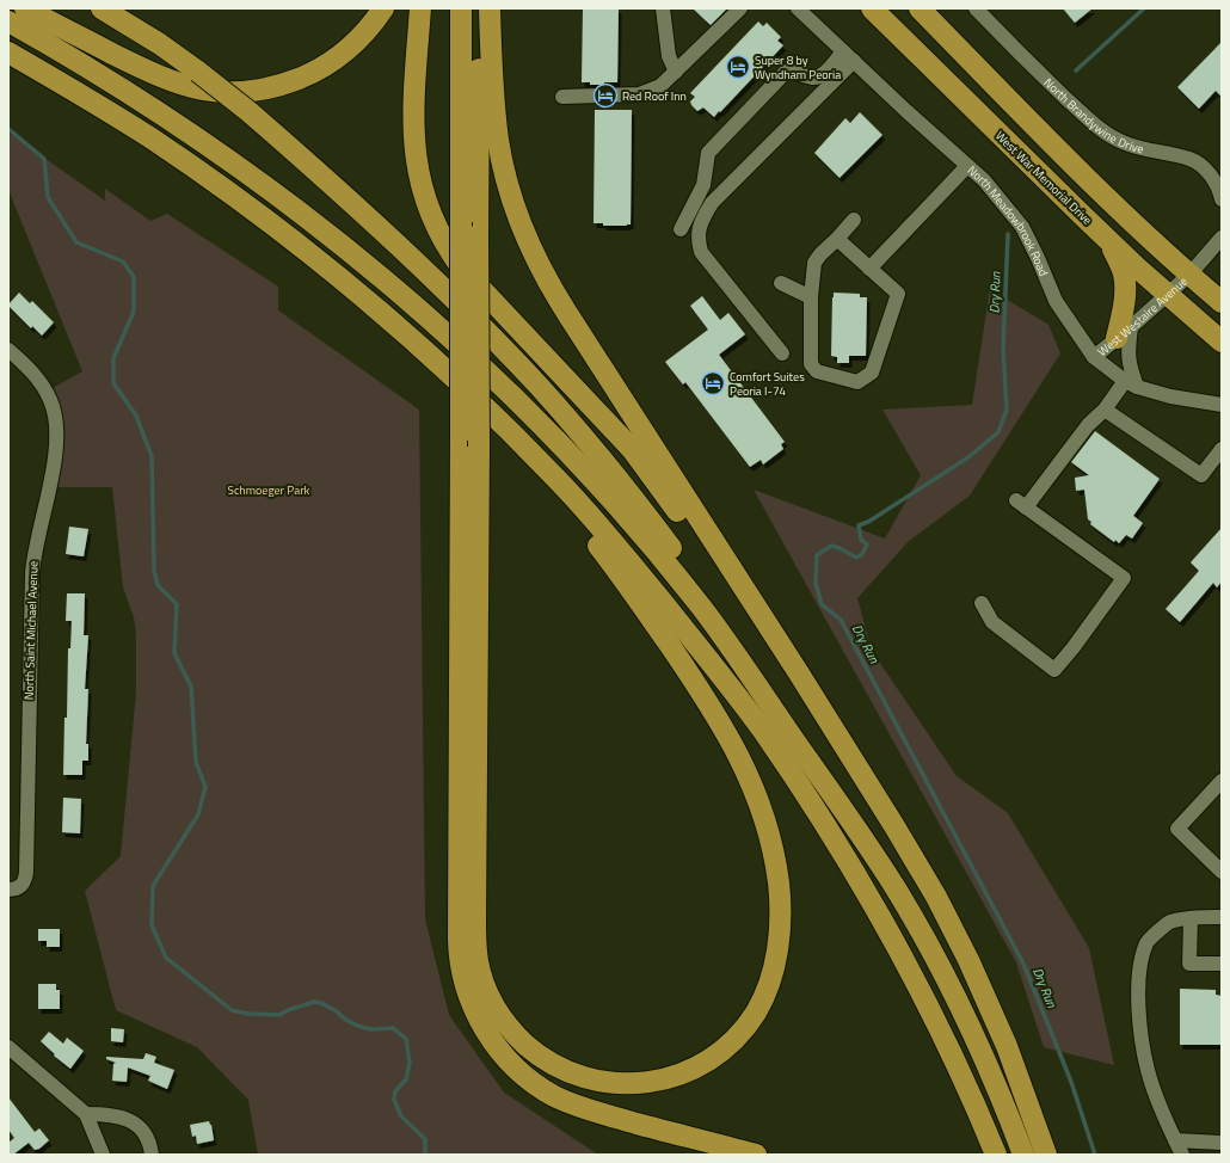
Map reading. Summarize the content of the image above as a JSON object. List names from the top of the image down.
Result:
{
  "streets": {
    "highway": ["West War Memorial Drive"],
    "street": [
      "North Brandywine Drive",
      "North Meadowbrook Road",
      "West Westaire Avenue",
      "North Saint Michael Avenue"
    ]
  },
  "crossings": [
    ["West War Memorial Drive", "West Westaire Avenue"],
    ["North Meadowbrook Road", "West Westaire Avenue"]
  ],
  "water": ["Dry Run"],
  "parks": ["Schmoeger Park"],
  "places": {
    "hotel": ["Super 8 by Wyndham Peoria", "Red Roof Inn", "Comfort Suites Peoria I-74"]
  }
}
